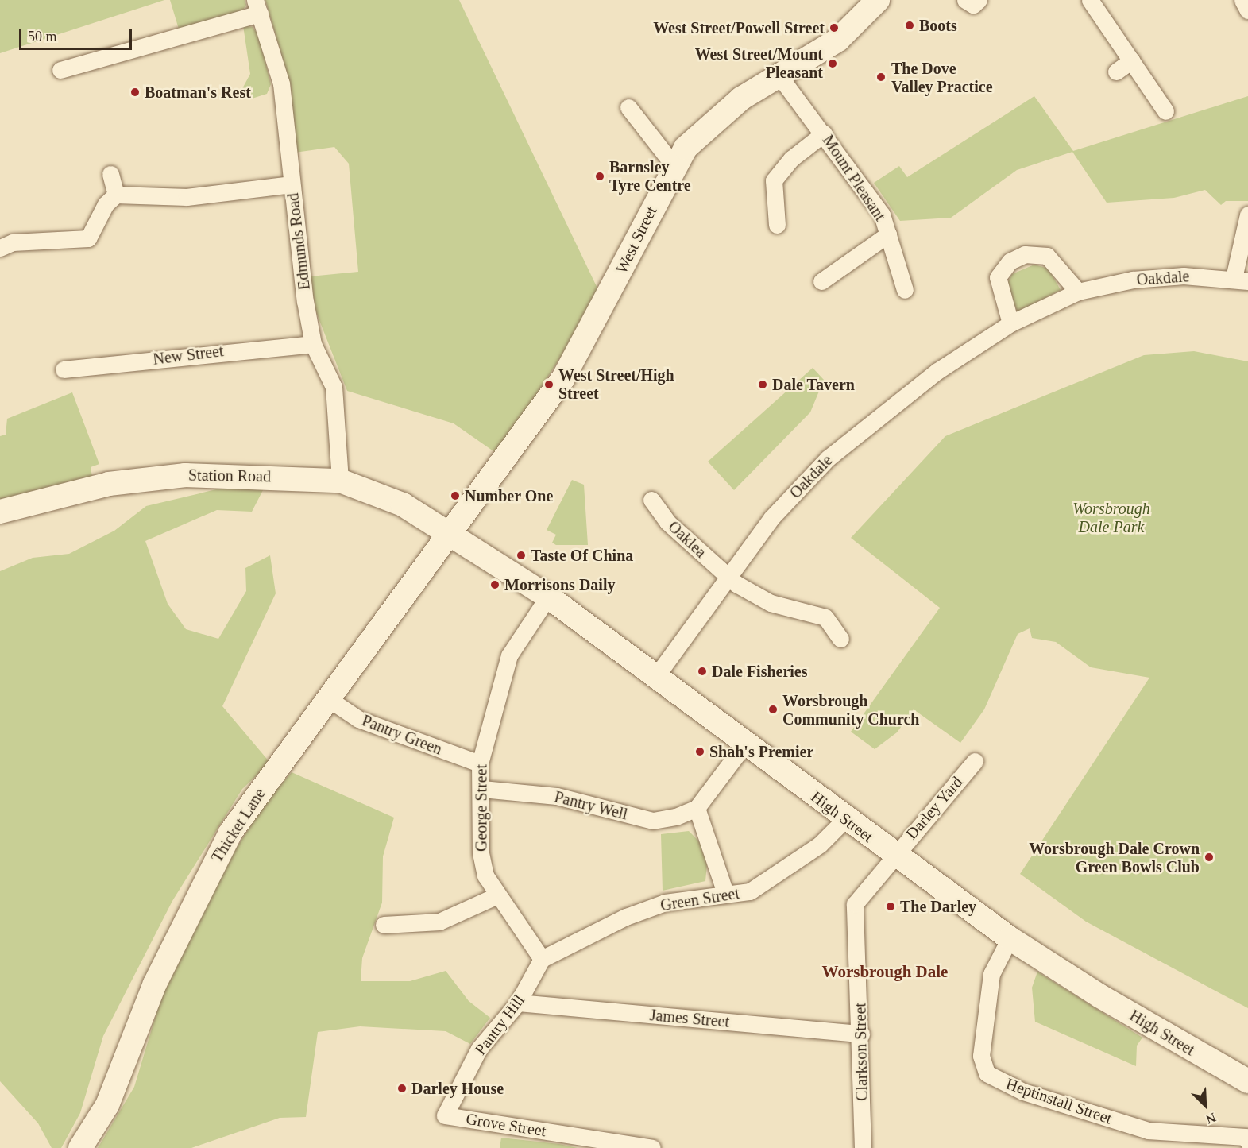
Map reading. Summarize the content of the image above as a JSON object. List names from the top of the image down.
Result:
{
  "streets": {
    "street": [
      "Mount Pleasant",
      "West Street",
      "Edmunds Road",
      "Oakdale",
      "New Street",
      "Station Road",
      "Oaklea",
      "Pantry Green",
      "Pantry Well",
      "George Street",
      "Darley Yard",
      "High Street",
      "Thicket Lane",
      "Green Street",
      "James Street",
      "Pantry Hill",
      "Clarkson Street",
      "Heptinstall Street",
      "Grove Street"
    ]
  },
  "crossings": [
    ["Mount Pleasant", "West Street"],
    ["West Street", "Station Road"],
    ["West Street", "High Street"],
    ["West Street", "Thicket Lane"],
    ["Edmunds Road", "New Street"],
    ["Edmunds Road", "Station Road"],
    ["Oakdale", "Oaklea"],
    ["Oakdale", "High Street"],
    ["Station Road", "High Street"],
    ["Station Road", "Thicket Lane"],
    ["Pantry Green", "George Street"],
    ["Pantry Green", "Thicket Lane"],
    ["Pantry Well", "George Street"],
    ["George Street", "High Street"],
    ["George Street", "Green Street"],
    ["George Street", "Pantry Hill"],
    ["Darley Yard", "High Street"],
    ["Darley Yard", "Clarkson Street"],
    ["High Street", "Thicket Lane"],
    ["High Street", "Green Street"],
    ["High Street", "Clarkson Street"],
    ["High Street", "Heptinstall Street"],
    ["Green Street", "Pantry Hill"],
    ["James Street", "Pantry Hill"],
    ["James Street", "Clarkson Street"],
    ["Pantry Hill", "Grove Street"]
  ],
  "districts": ["Worsbrough Dale"],
  "parks": ["Worsbrough Dale Park"],
  "places": [
    "Boots",
    "West Street/Powell Street",
    "West Street/Mount Pleasant",
    "The Dove Valley Practice",
    "Boatman's Rest",
    "Barnsley Tyre Centre",
    "West Street/High Street",
    "Dale Tavern",
    "Number One",
    "Taste Of China",
    "Morrisons Daily",
    "Dale Fisheries",
    "Worsbrough Community Church",
    "Shah's Premier",
    "Worsbrough Dale Crown Green Bowls Club",
    "The Darley",
    "Darley House"
  ],
  "scale_bar": "50 m",
  "north": "bottom right"
}
